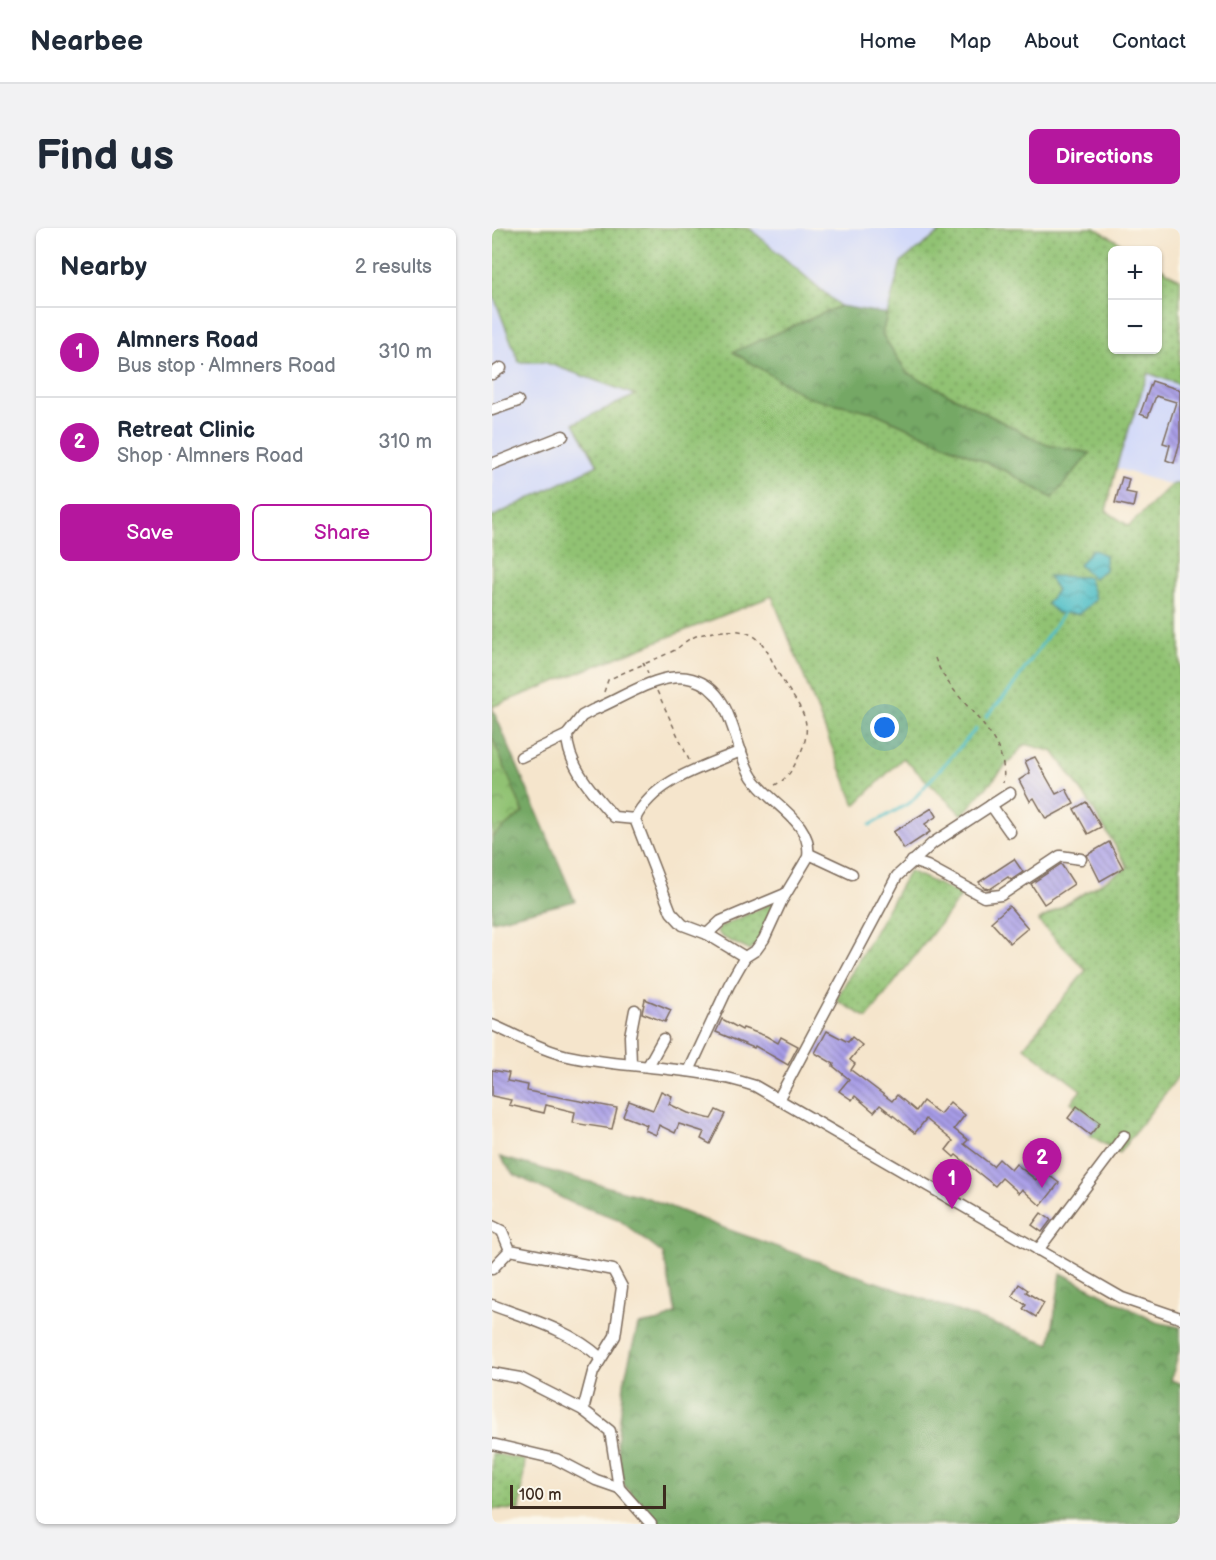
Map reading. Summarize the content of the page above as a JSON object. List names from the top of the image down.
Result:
{
  "scale_bar": "100 m",
  "page": {
    "header": "Nearbee",
    "nav": [
      "Home",
      "Map",
      "About",
      "Contact"
    ],
    "buttons": [
      "Directions",
      ["Save", "Share"]
    ],
    "title": "Find us",
    "heading": ["Nearby", "2 results"],
    "map_buttons": ["+", "−"],
    "list": [
      {
        "mark": "1",
        "name": "Almners Road",
        "note": "Bus stop · Almners Road",
        "value": "310 m"
      },
      {
        "mark": "2",
        "name": "Retreat Clinic",
        "note": "Shop · Almners Road",
        "value": "310 m"
      }
    ],
    "pins": ["2", "1"],
    "scale": "100 m"
  }
}
